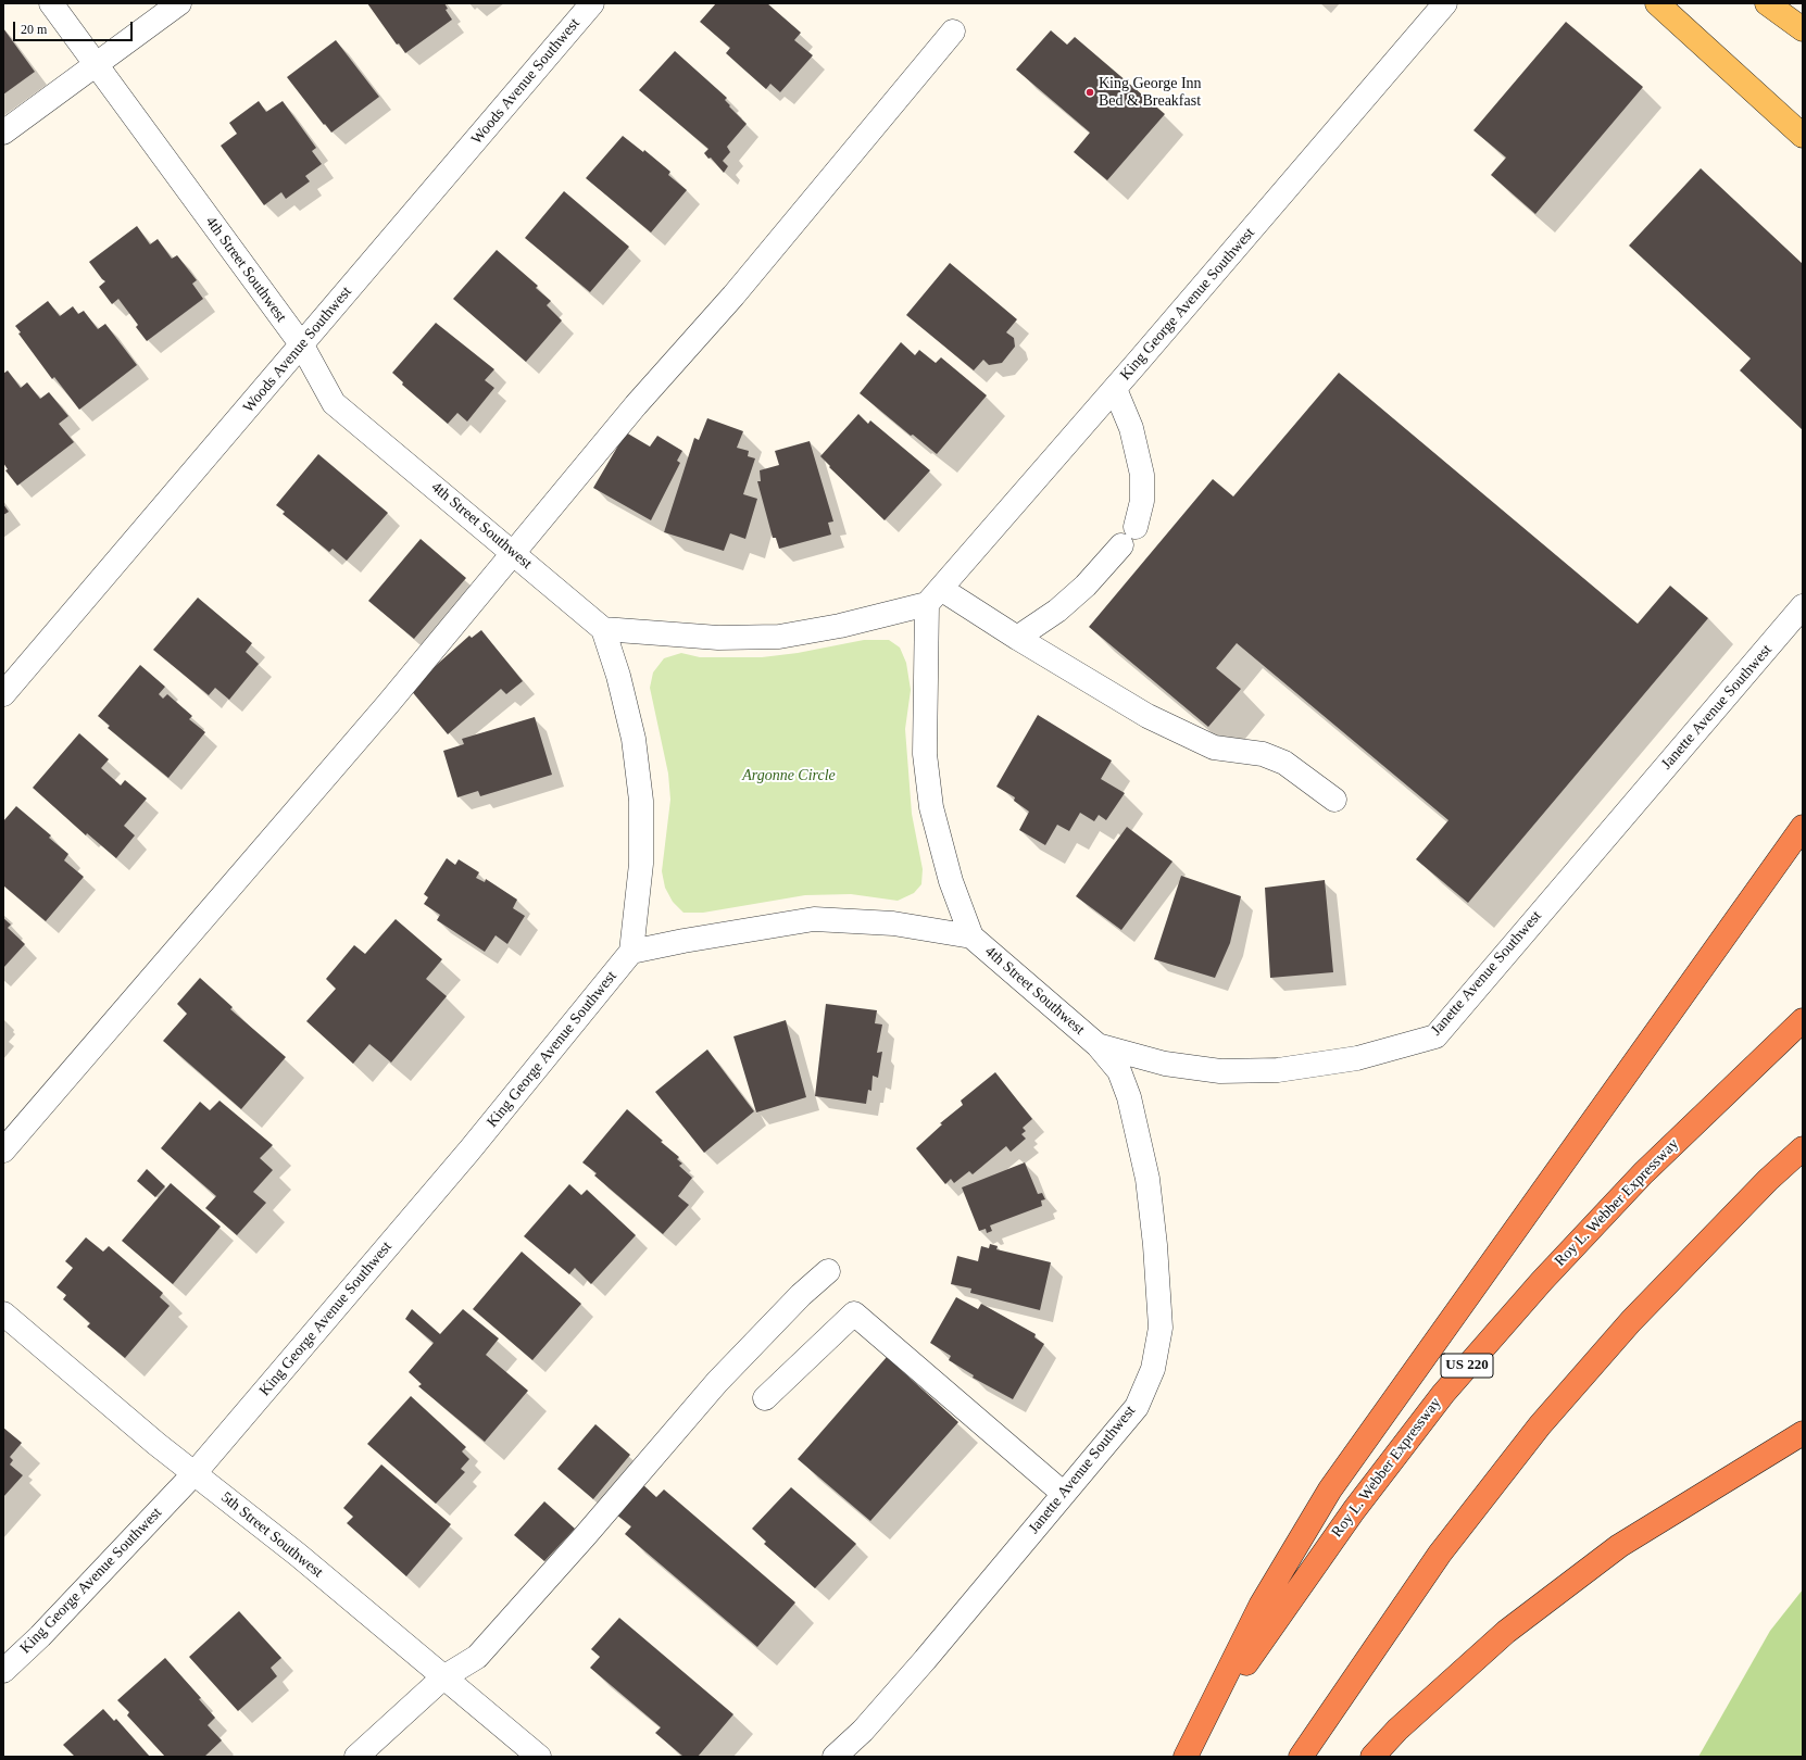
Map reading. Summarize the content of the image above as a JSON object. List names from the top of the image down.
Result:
{
  "streets": {
    "highway": ["Roy L. Webber Expressway", "US 220"],
    "street": [
      "Woods Avenue Southwest",
      "4th Street Southwest",
      "King George Avenue Southwest",
      "Janette Avenue Southwest",
      "5th Street Southwest"
    ]
  },
  "crossings": [
    ["Woods Avenue Southwest", "4th Street Southwest"],
    ["4th Street Southwest", "Janette Avenue Southwest"],
    ["King George Avenue Southwest", "5th Street Southwest"]
  ],
  "parks": ["Argonne Circle"],
  "places": ["King George Inn Bed & Breakfast"],
  "scale_bar": "20 m"
}
